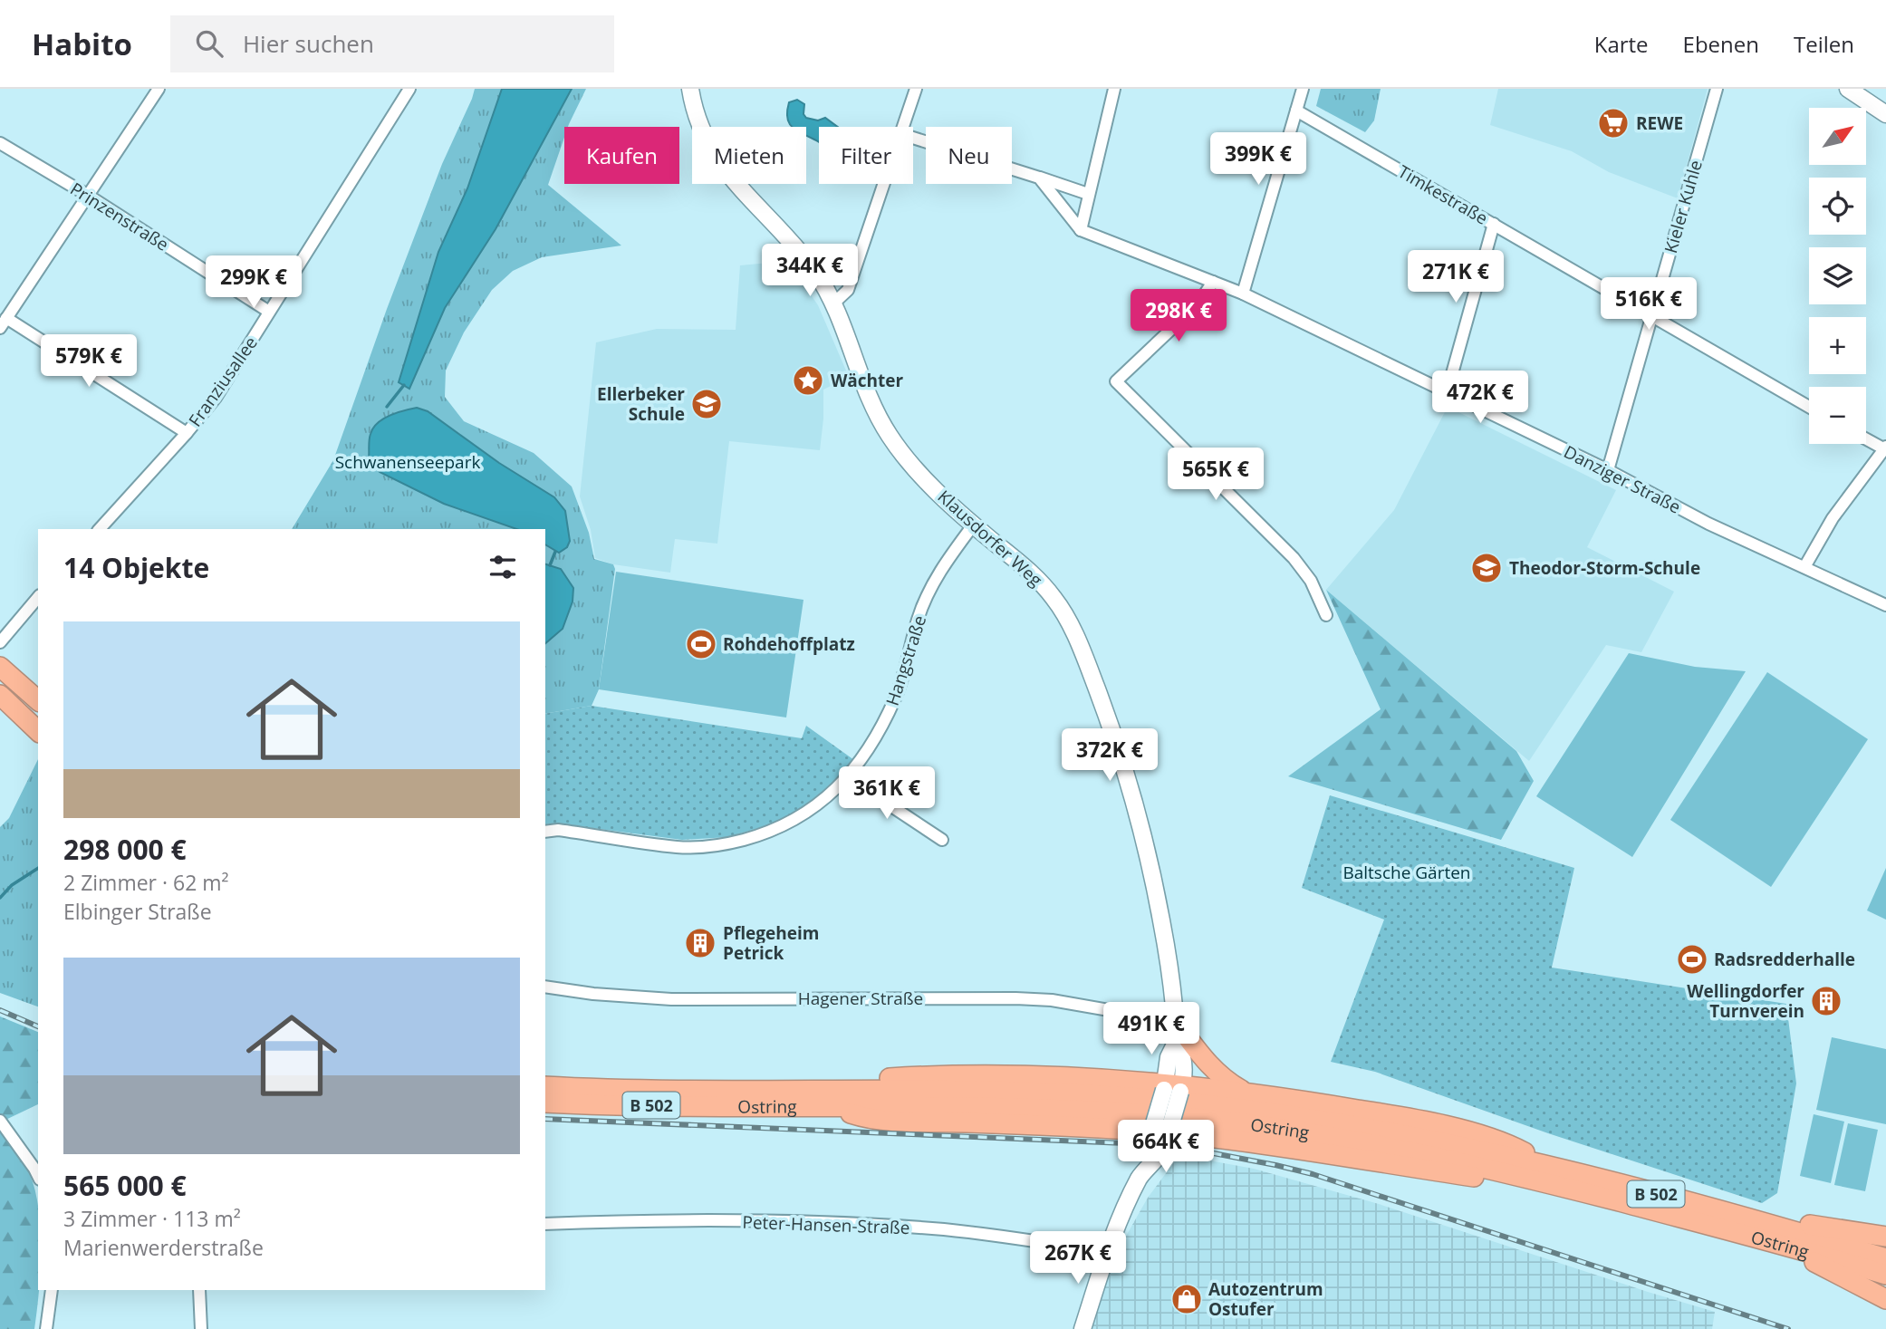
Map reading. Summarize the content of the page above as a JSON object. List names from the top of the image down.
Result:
{
  "streets": {
    "highway": ["B 502", "Ostring"],
    "street": [
      "Timkestraße",
      "Kieler Kuhle",
      "Prinzenstraße",
      "Franziusallee",
      "Danziger Straße",
      "Klausdorfer Weg",
      "Hangstraße",
      "Hagener Straße",
      "Peter-Hansen-Straße"
    ]
  },
  "crossings": [
    ["Timkestraße", "Kieler Kuhle"],
    ["Kieler Kuhle", "Danziger Straße"],
    ["Prinzenstraße", "Franziusallee"],
    ["Klausdorfer Weg", "Hangstraße"],
    ["Klausdorfer Weg", "Hagener Straße"],
    ["Klausdorfer Weg", "Peter-Hansen-Straße"]
  ],
  "parks": ["Schwanenseepark", "Baltsche Gärten"],
  "places": {
    "supermarket": ["REWE"],
    "place": ["Wächter"],
    "school or university": ["Ellerbeker Schule", "Theodor-Storm-Schule"],
    "sports": ["Rohdehoffplatz", "Radsredderhalle"],
    "building": ["Pflegeheim Petrick", "Wellingdorfer Turnverein"],
    "shop": ["Autozentrum Ostufer"]
  },
  "north": "top right",
  "page": {
    "header": "Habito",
    "search": "Hier suchen",
    "nav": ["Karte", "Ebenen", "Teilen"],
    "map_buttons": ["+", "−"],
    "chip": [
      "Kaufen",
      "Mieten",
      "Filter",
      "Neu"
    ],
    "price": [
      "399K €",
      "344K €",
      "271K €",
      "299K €",
      "516K €",
      "298K €",
      "579K €",
      "472K €",
      "565K €",
      "372K €",
      "361K €",
      "491K €",
      "664K €",
      "267K €"
    ],
    "heading": "14 Objekte",
    "list": [
      {
        "name": "298 000 €",
        "note": "2 Zimmer · 62 m² · Elbinger Straße"
      },
      {
        "name": "565 000 €",
        "note": "3 Zimmer · 113 m² · Marienwerderstraße"
      }
    ]
  }
}
